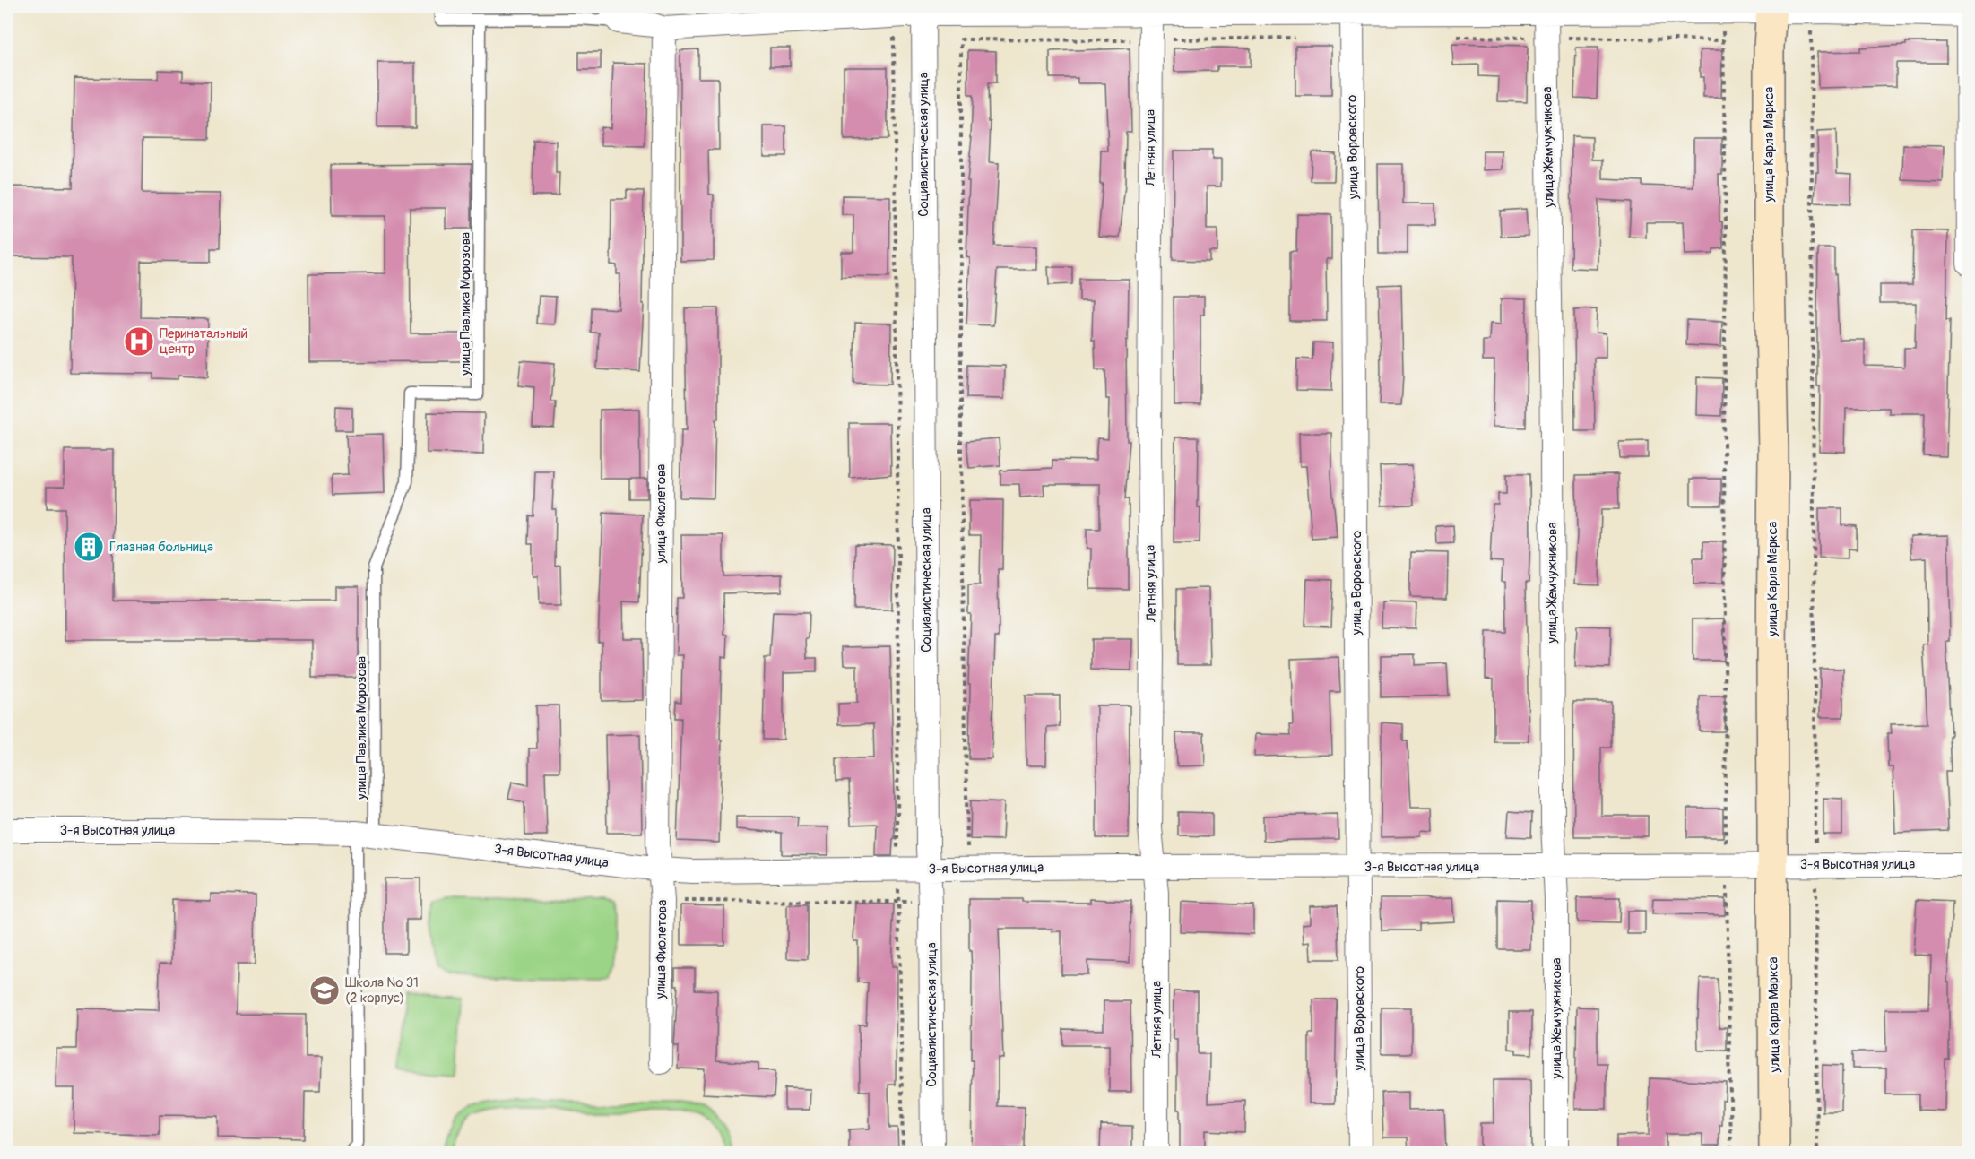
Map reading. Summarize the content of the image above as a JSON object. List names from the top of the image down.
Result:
{
  "streets": {
    "main road": ["улица Карла Маркса"],
    "street": [
      "Социалистическая улица",
      "улица Воровского",
      "улица Жемчужникова",
      "Летняя улица",
      "улица Фиолетова",
      "3-я Высотная улица"
    ],
    "lane": ["улица Павлика Морозова"]
  },
  "crossings": [
    ["Социалистическая улица", "3-я Высотная улица"],
    ["улица Карла Маркса", "3-я Высотная улица"],
    ["улица Воровского", "3-я Высотная улица"],
    ["улица Жемчужникова", "3-я Высотная улица"],
    ["Летняя улица", "3-я Высотная улица"],
    ["улица Павлика Морозова", "3-я Высотная улица"],
    ["улица Фиолетова", "3-я Высотная улица"]
  ],
  "places": {
    "hospital": ["Перинатальный центр"],
    "building": ["Глазная больница"],
    "school or university": ["Школа № 31 (2 корпус)"]
  }
}
